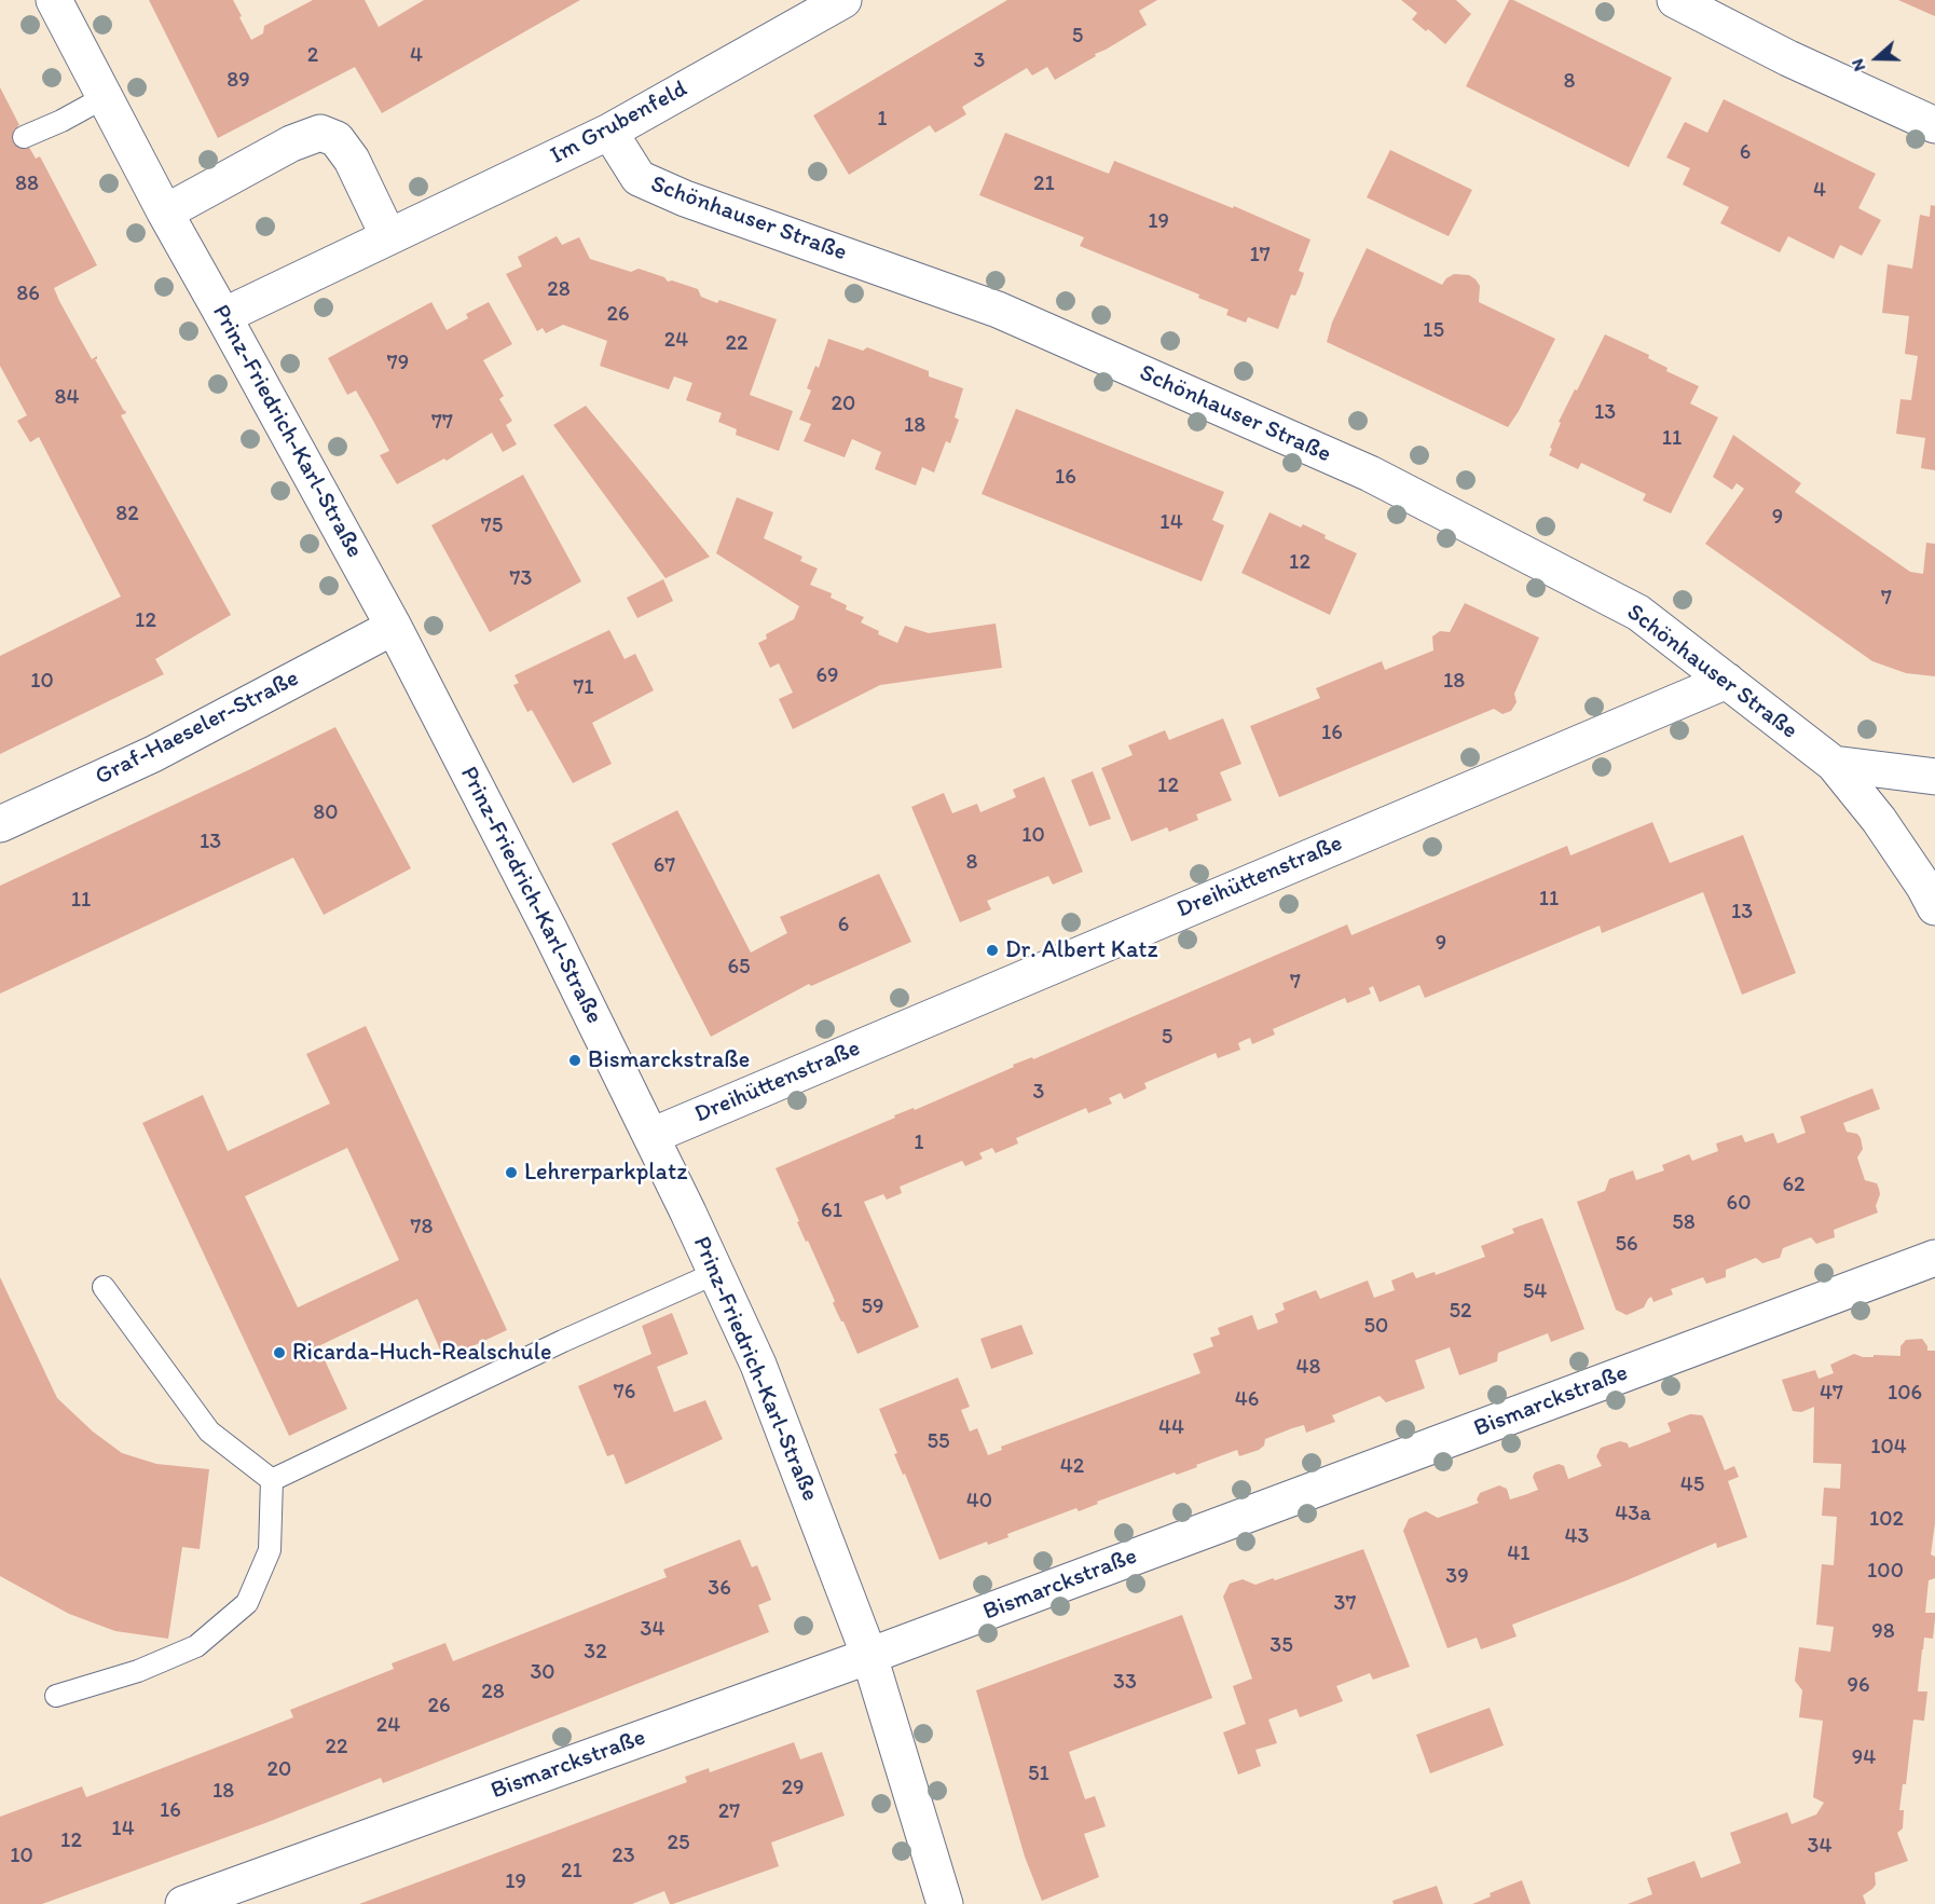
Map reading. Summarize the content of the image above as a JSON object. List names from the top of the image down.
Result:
{
  "streets": {
    "street": [
      "Im Grubenfeld",
      "Schönhauser Straße",
      "Prinz-Friedrich-Karl-Straße",
      "Graf-Haeseler-Straße",
      "Dreihüttenstraße",
      "Bismarckstraße"
    ]
  },
  "crossings": [
    ["Im Grubenfeld", "Schönhauser Straße"],
    ["Im Grubenfeld", "Prinz-Friedrich-Karl-Straße"],
    ["Schönhauser Straße", "Dreihüttenstraße"],
    ["Prinz-Friedrich-Karl-Straße", "Graf-Haeseler-Straße"],
    ["Prinz-Friedrich-Karl-Straße", "Dreihüttenstraße"],
    ["Prinz-Friedrich-Karl-Straße", "Bismarckstraße"]
  ],
  "places": [
    "Dr. Albert Katz",
    "Bismarckstraße",
    "Lehrerparkplatz",
    "Ricarda-Huch-Realschule"
  ],
  "house_numbers": [
    "5",
    "2",
    "4",
    "3",
    "89",
    "8",
    "1",
    "6",
    "88",
    "21",
    "4",
    "19",
    "17",
    "28",
    "86",
    "26",
    "15",
    "24",
    "22",
    "79",
    "84",
    "20",
    "13",
    "77",
    "18",
    "11",
    "16",
    "82",
    "9",
    "14",
    "75",
    "12",
    "73",
    "7",
    "12",
    "69",
    "10",
    "18",
    "71",
    "16",
    "12",
    "80",
    "10",
    "13",
    "8",
    "67",
    "11",
    "11",
    "13",
    "6",
    "9",
    "65",
    "7",
    "5",
    "3",
    "1",
    "62",
    "60",
    "61",
    "58",
    "78",
    "56",
    "54",
    "59",
    "52",
    "50",
    "48",
    "76",
    "47",
    "106",
    "46",
    "44",
    "55",
    "104",
    "42",
    "45",
    "40",
    "43a",
    "102",
    "43",
    "41",
    "100",
    "39",
    "36",
    "37",
    "34",
    "98",
    "35",
    "32",
    "30",
    "33",
    "96",
    "28",
    "26",
    "24",
    "22",
    "94",
    "20",
    "51",
    "29",
    "18",
    "16",
    "27",
    "14",
    "12",
    "25",
    "34",
    "10",
    "23",
    "21",
    "19"
  ],
  "north": "left"
}
